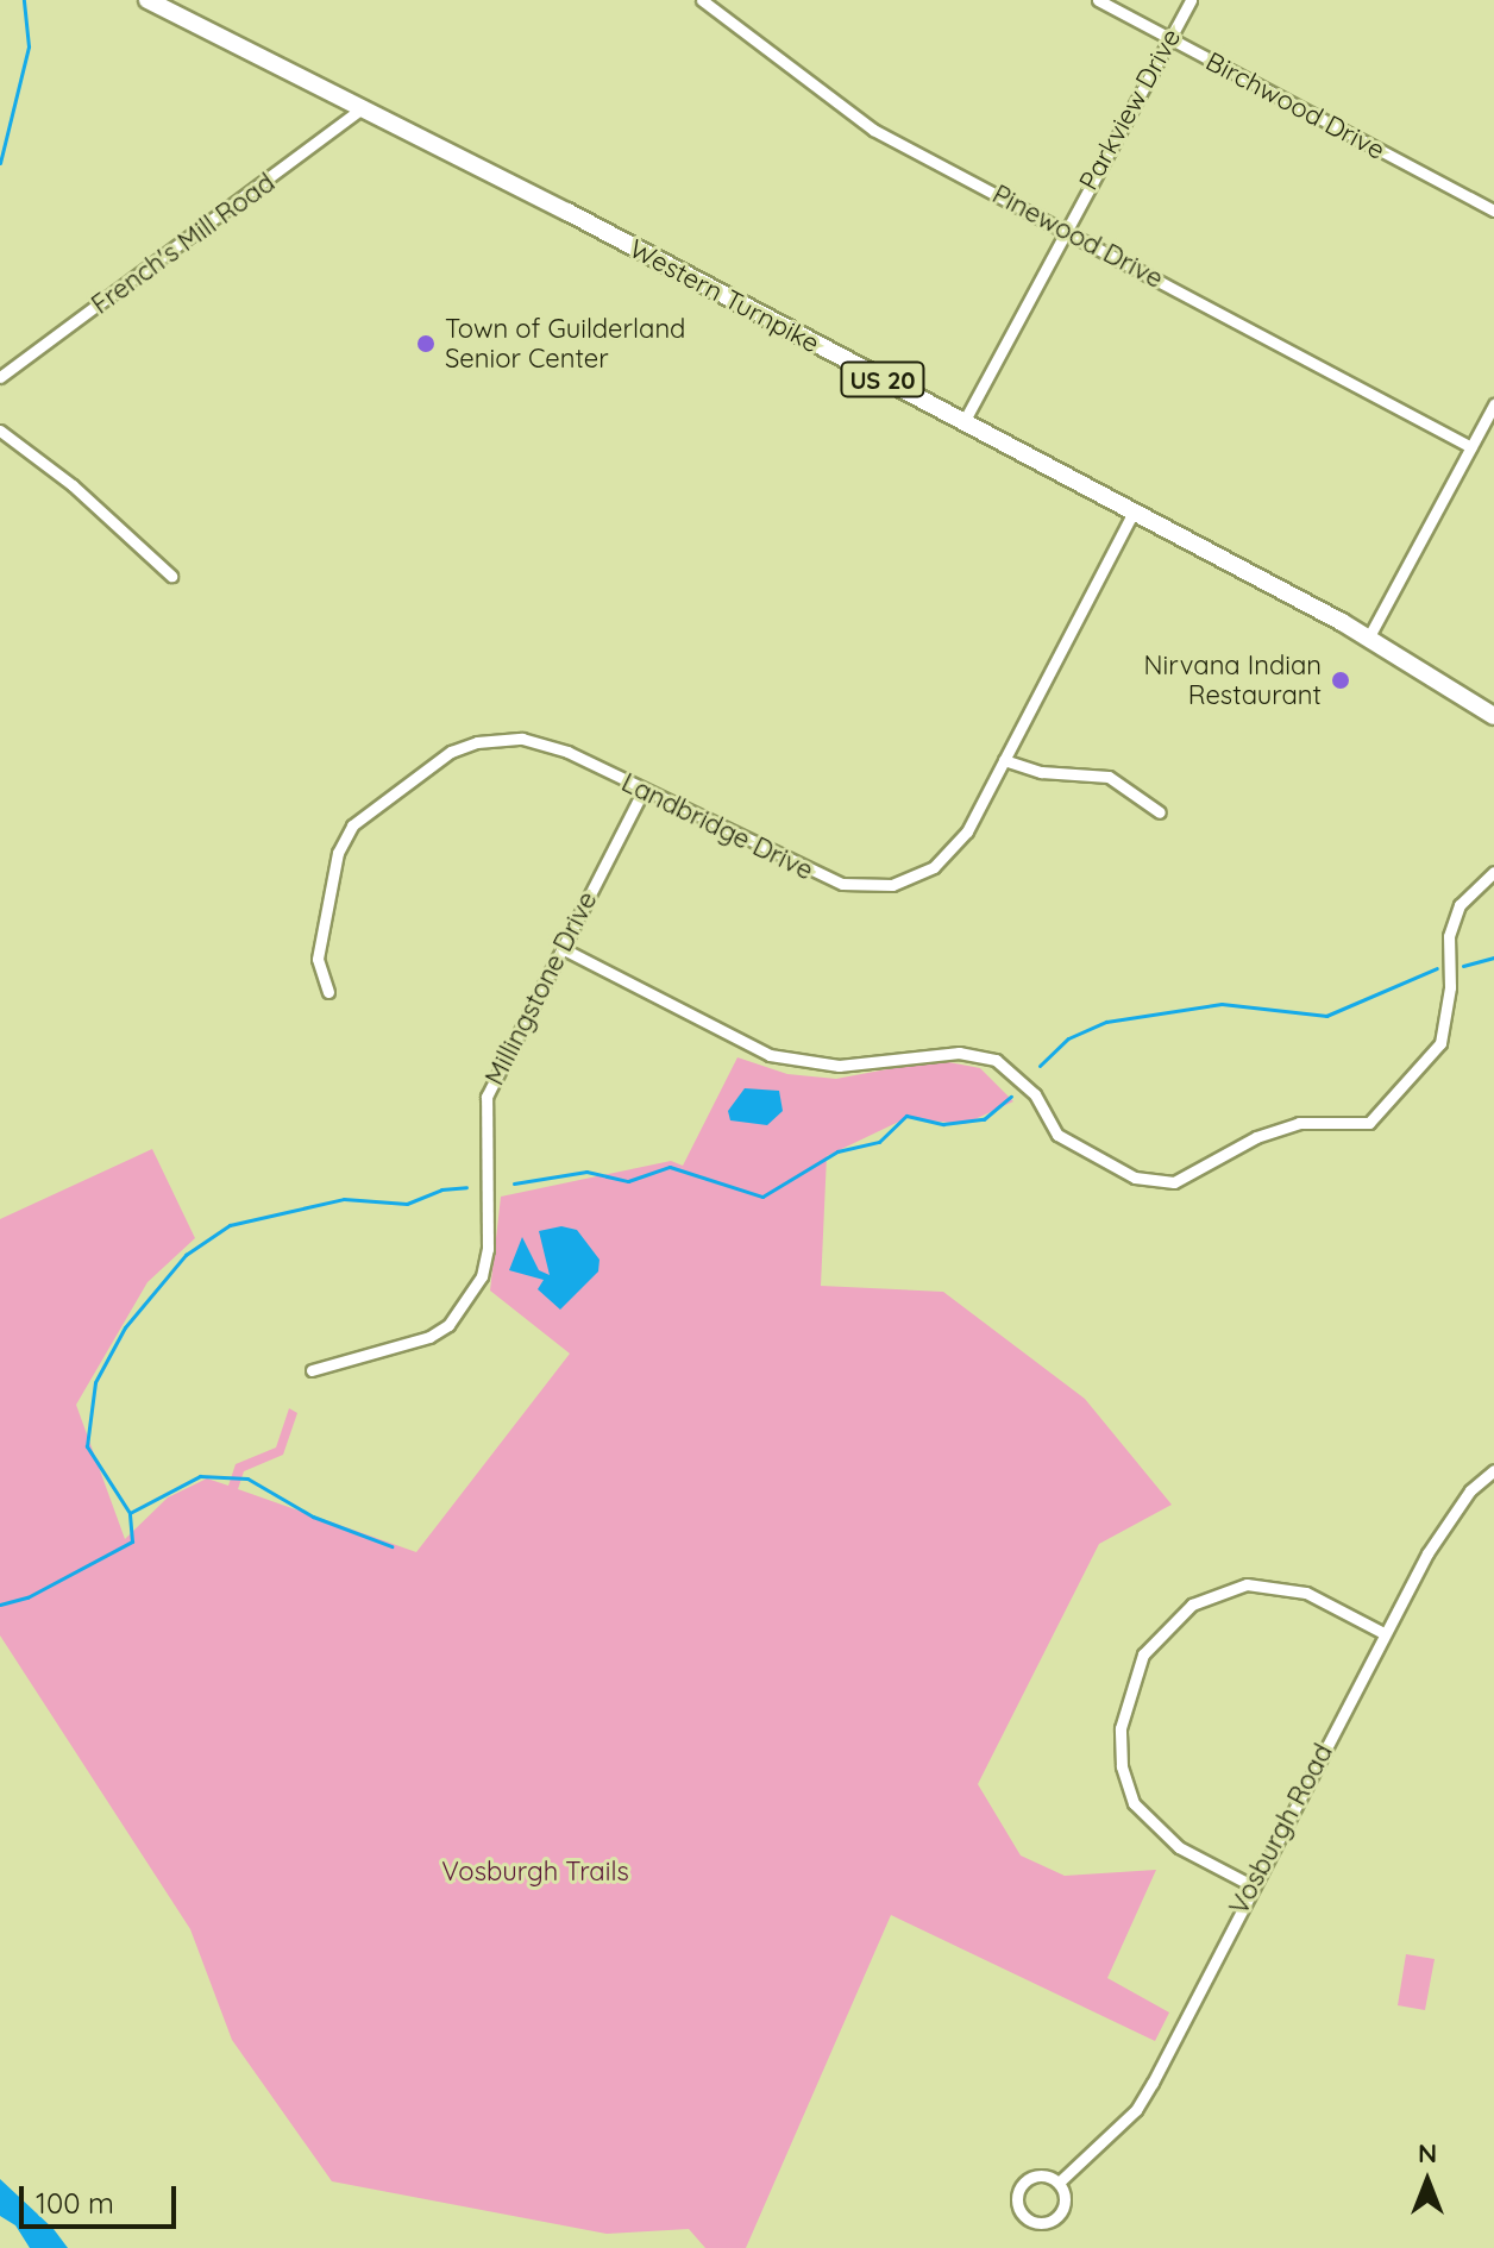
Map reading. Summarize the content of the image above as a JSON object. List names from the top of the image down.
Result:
{
  "streets": {
    "main road": ["Western Turnpike", "US 20"],
    "street": [
      "Birchwood Drive",
      "Parkview Drive",
      "Pinewood Drive",
      "French's Mill Road",
      "Landbridge Drive",
      "Millingstone Drive",
      "Vosburgh Road"
    ]
  },
  "crossings": [
    ["Birchwood Drive", "Parkview Drive"],
    ["Parkview Drive", "Pinewood Drive"],
    ["Parkview Drive", "Western Turnpike"],
    ["French's Mill Road", "Western Turnpike"],
    ["Western Turnpike", "Landbridge Drive"],
    ["Landbridge Drive", "Millingstone Drive"]
  ],
  "parks": ["Vosburgh Trails"],
  "places": ["Town of Guilderland Senior Center", "Nirvana Indian Restaurant"],
  "scale_bar": "100 m",
  "north": "top"
}
